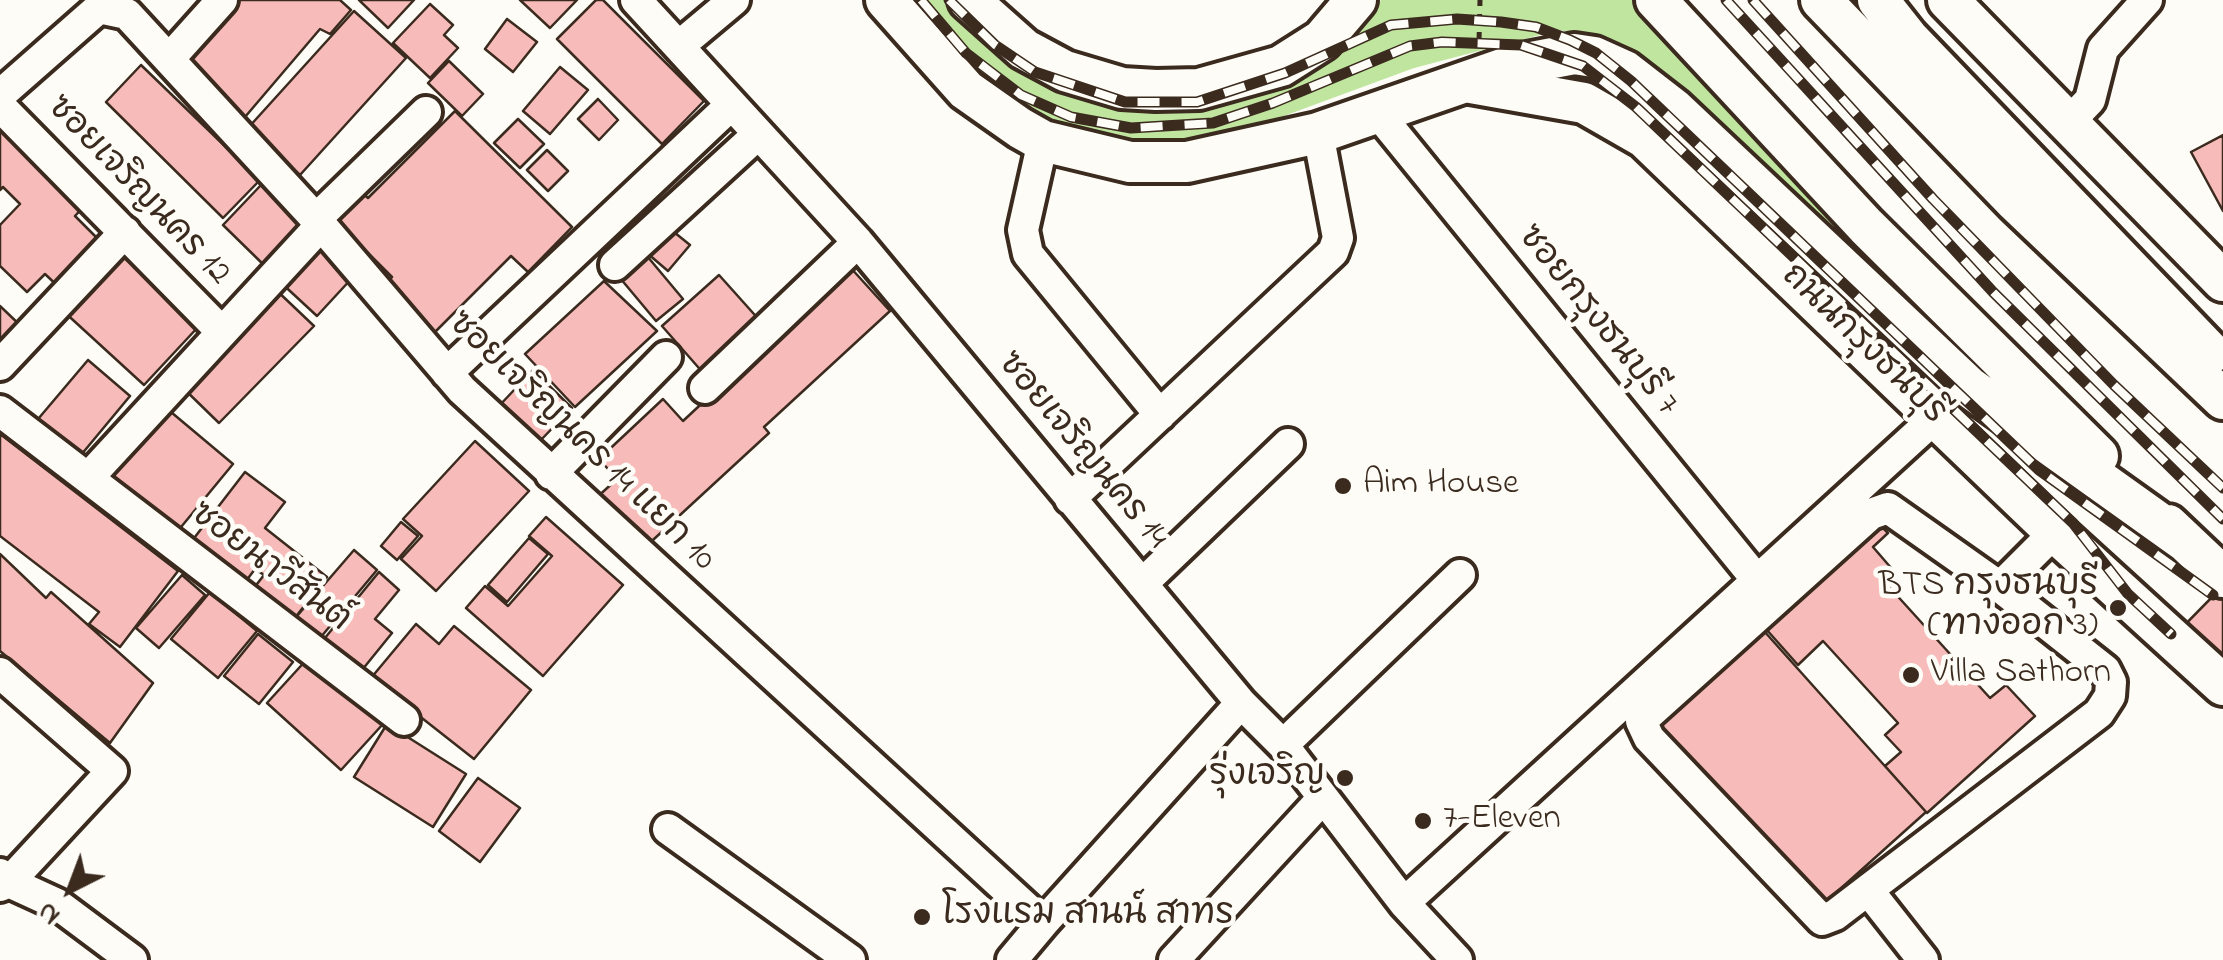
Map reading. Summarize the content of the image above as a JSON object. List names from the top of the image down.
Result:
{
  "streets": {
    "main road": ["ถนนกรุงธนบุรี"],
    "street": [
      "ซอยเจริญนคร 12",
      "ซอยกรุงธนบุรี 7",
      "ซอยเจริญนคร 14 แยก 10",
      "ซอยเจริญนคร 14",
      "ซอยนาวีสันต์"
    ]
  },
  "places": [
    "Aim House",
    "BTS กรุงธนบุรี (ทางออก 3)",
    "Villa Sathorn",
    "รุ่งเจริญ",
    "7-Eleven",
    "โรงแรม สานน์ สาทร"
  ],
  "north": "bottom left"
}
